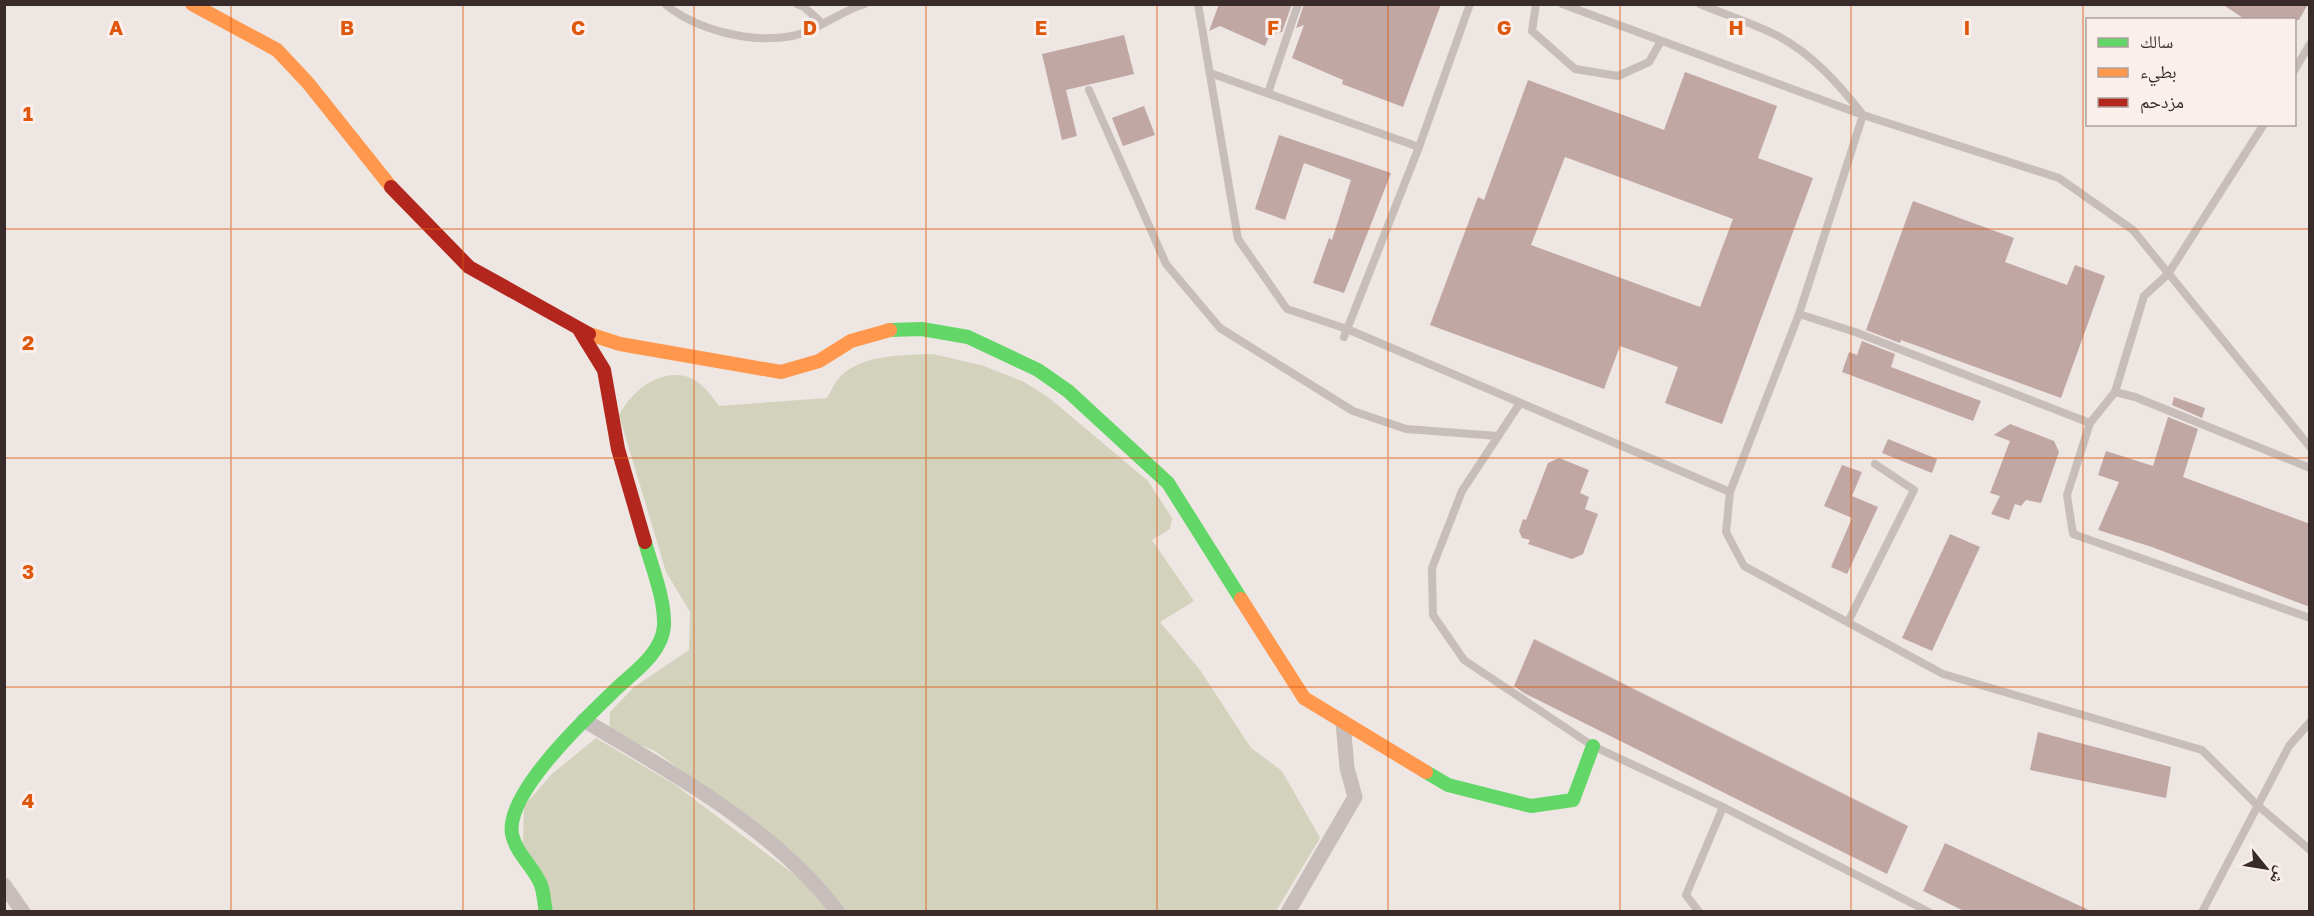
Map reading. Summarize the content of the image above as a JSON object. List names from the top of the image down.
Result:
{
  "legend": ["سالك", "بطيء", "مزدحم"],
  "north": "bottom right",
  "grid": {
    "columns": [
      "A",
      "B",
      "C",
      "D",
      "E",
      "F",
      "G",
      "H",
      "I"
    ],
    "rows": [
      "1",
      "2",
      "3",
      "4"
    ]
  }
}
